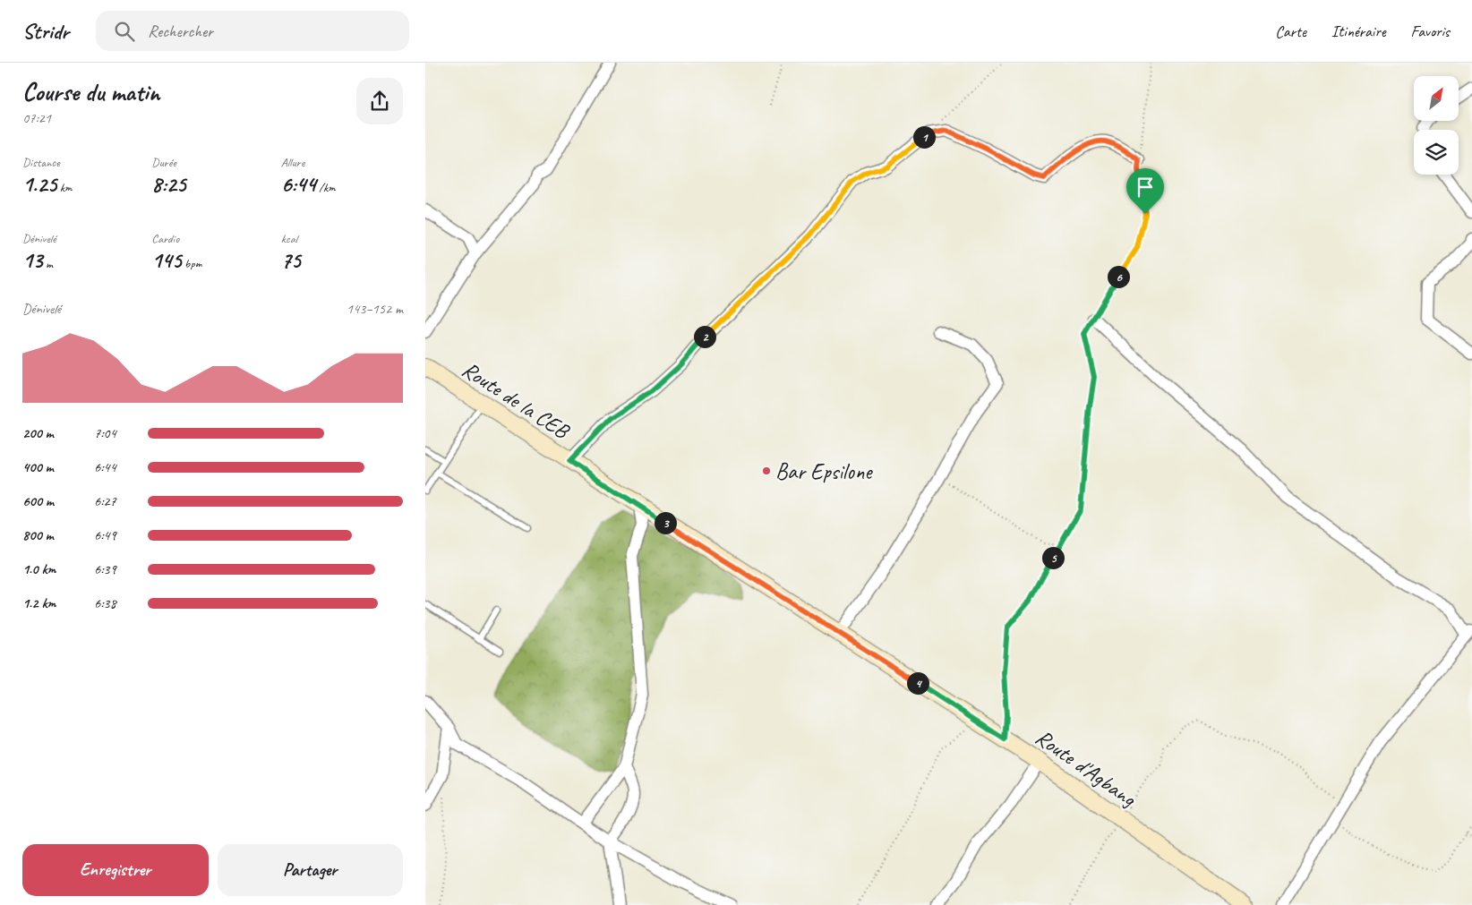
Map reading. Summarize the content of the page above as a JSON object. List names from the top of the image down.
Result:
{
  "streets": {
    "main road": ["Route de la CEB", "Route d'Agbang"]
  },
  "crossings": [
    ["Route de la CEB", "Route d'Agbang"]
  ],
  "places": ["Bar Epsilone"],
  "north": "top right",
  "page": {
    "header": "Stridr",
    "search": "Rechercher",
    "nav": ["Carte", "Itinéraire", "Favoris"],
    "heading": ["Course du matin", "07:21"],
    "pins": [
      "1",
      "6",
      "2",
      "3",
      "5",
      "4"
    ],
    "stats": [
      ["Distance", "1.25 km"],
      ["Durée", "8:25"],
      ["Allure", "6:44 /km"],
      ["Dénivelé", "13 m"],
      ["Cardio", "145 bpm"],
      ["kcal", "75"]
    ],
    "chart": ["Dénivelé", "143–152 m"],
    "list": [
      {
        "name": "200 m",
        "note": "7:04"
      },
      {
        "name": "400 m",
        "note": "6:44"
      },
      {
        "name": "600 m",
        "note": "6:27"
      },
      {
        "name": "800 m",
        "note": "6:49"
      },
      {
        "name": "1.0 km",
        "note": "6:39"
      },
      {
        "name": "1.2 km",
        "note": "6:38"
      }
    ],
    "buttons": ["Enregistrer", "Partager"]
  }
}
